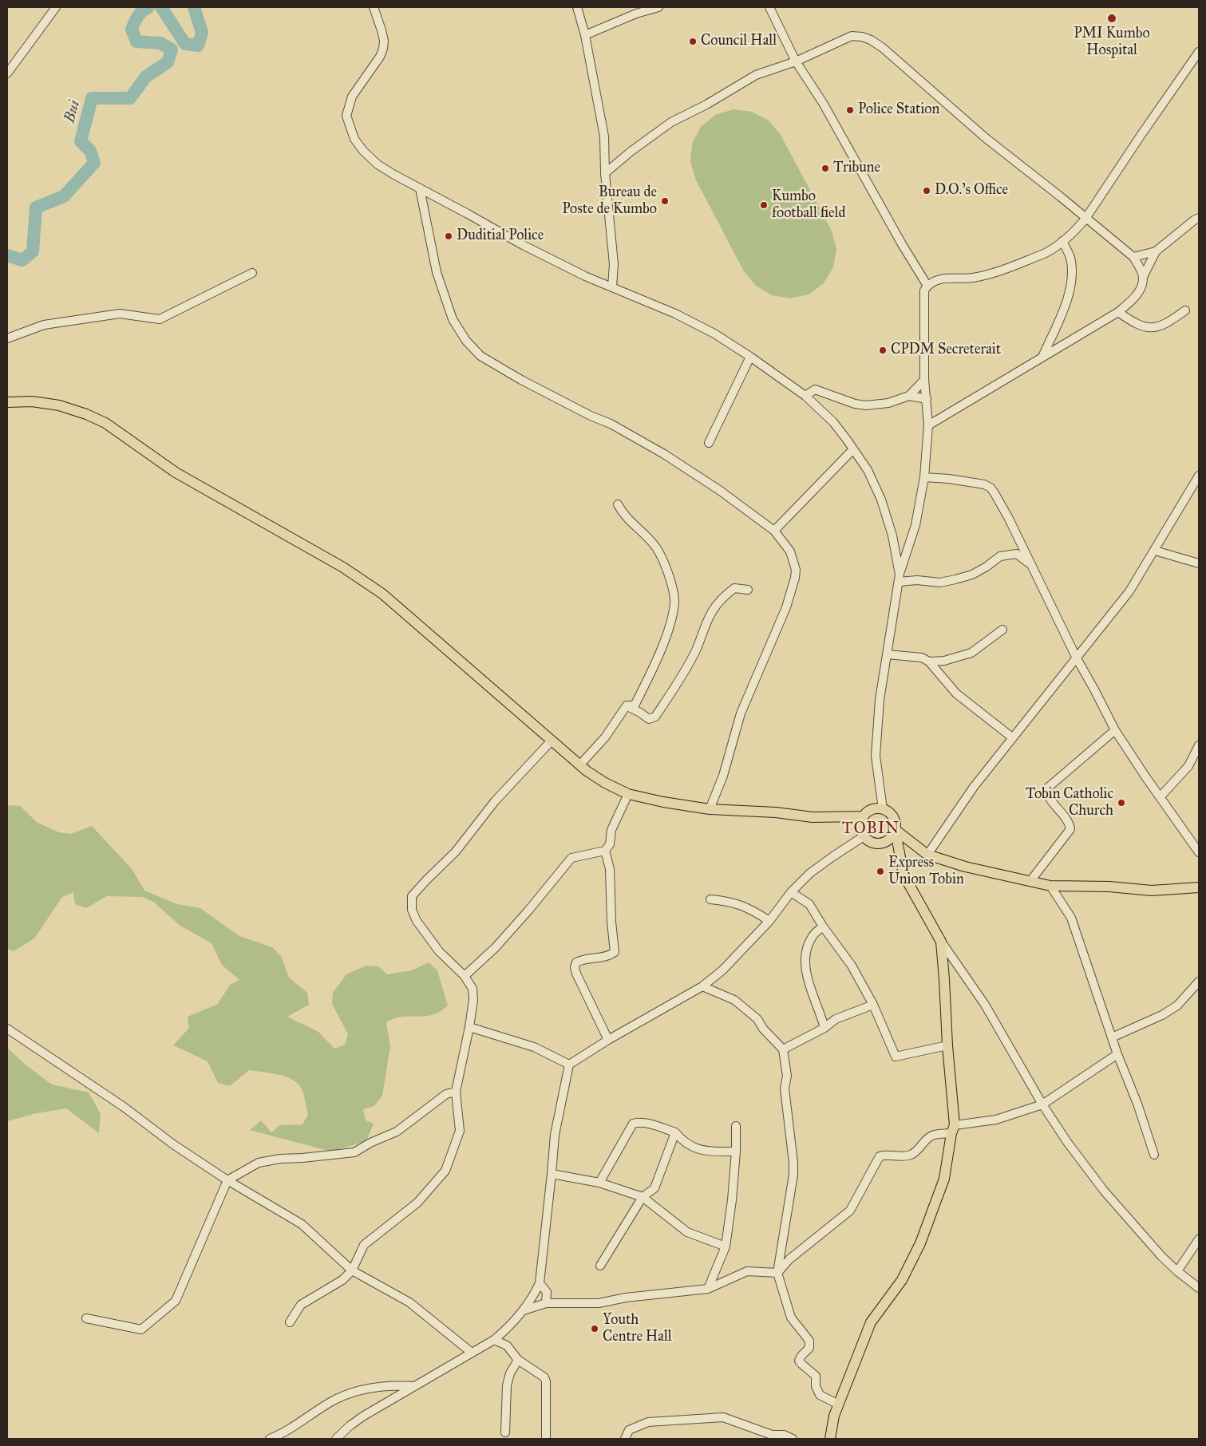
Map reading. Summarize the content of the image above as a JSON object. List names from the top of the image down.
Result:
{
  "districts": ["TOBIN"],
  "water": ["Bui"],
  "places": [
    "PMI Kumbo Hospital",
    "Council Hall",
    "Police Station",
    "Tribune",
    "D.O.'s Office",
    "Bureau de Poste de Kumbo",
    "Kumbo football field",
    "Duditial Police",
    "CPDM Secreterait",
    "Tobin Catholic Church",
    "Express Union Tobin",
    "Youth Centre Hall"
  ]
}
